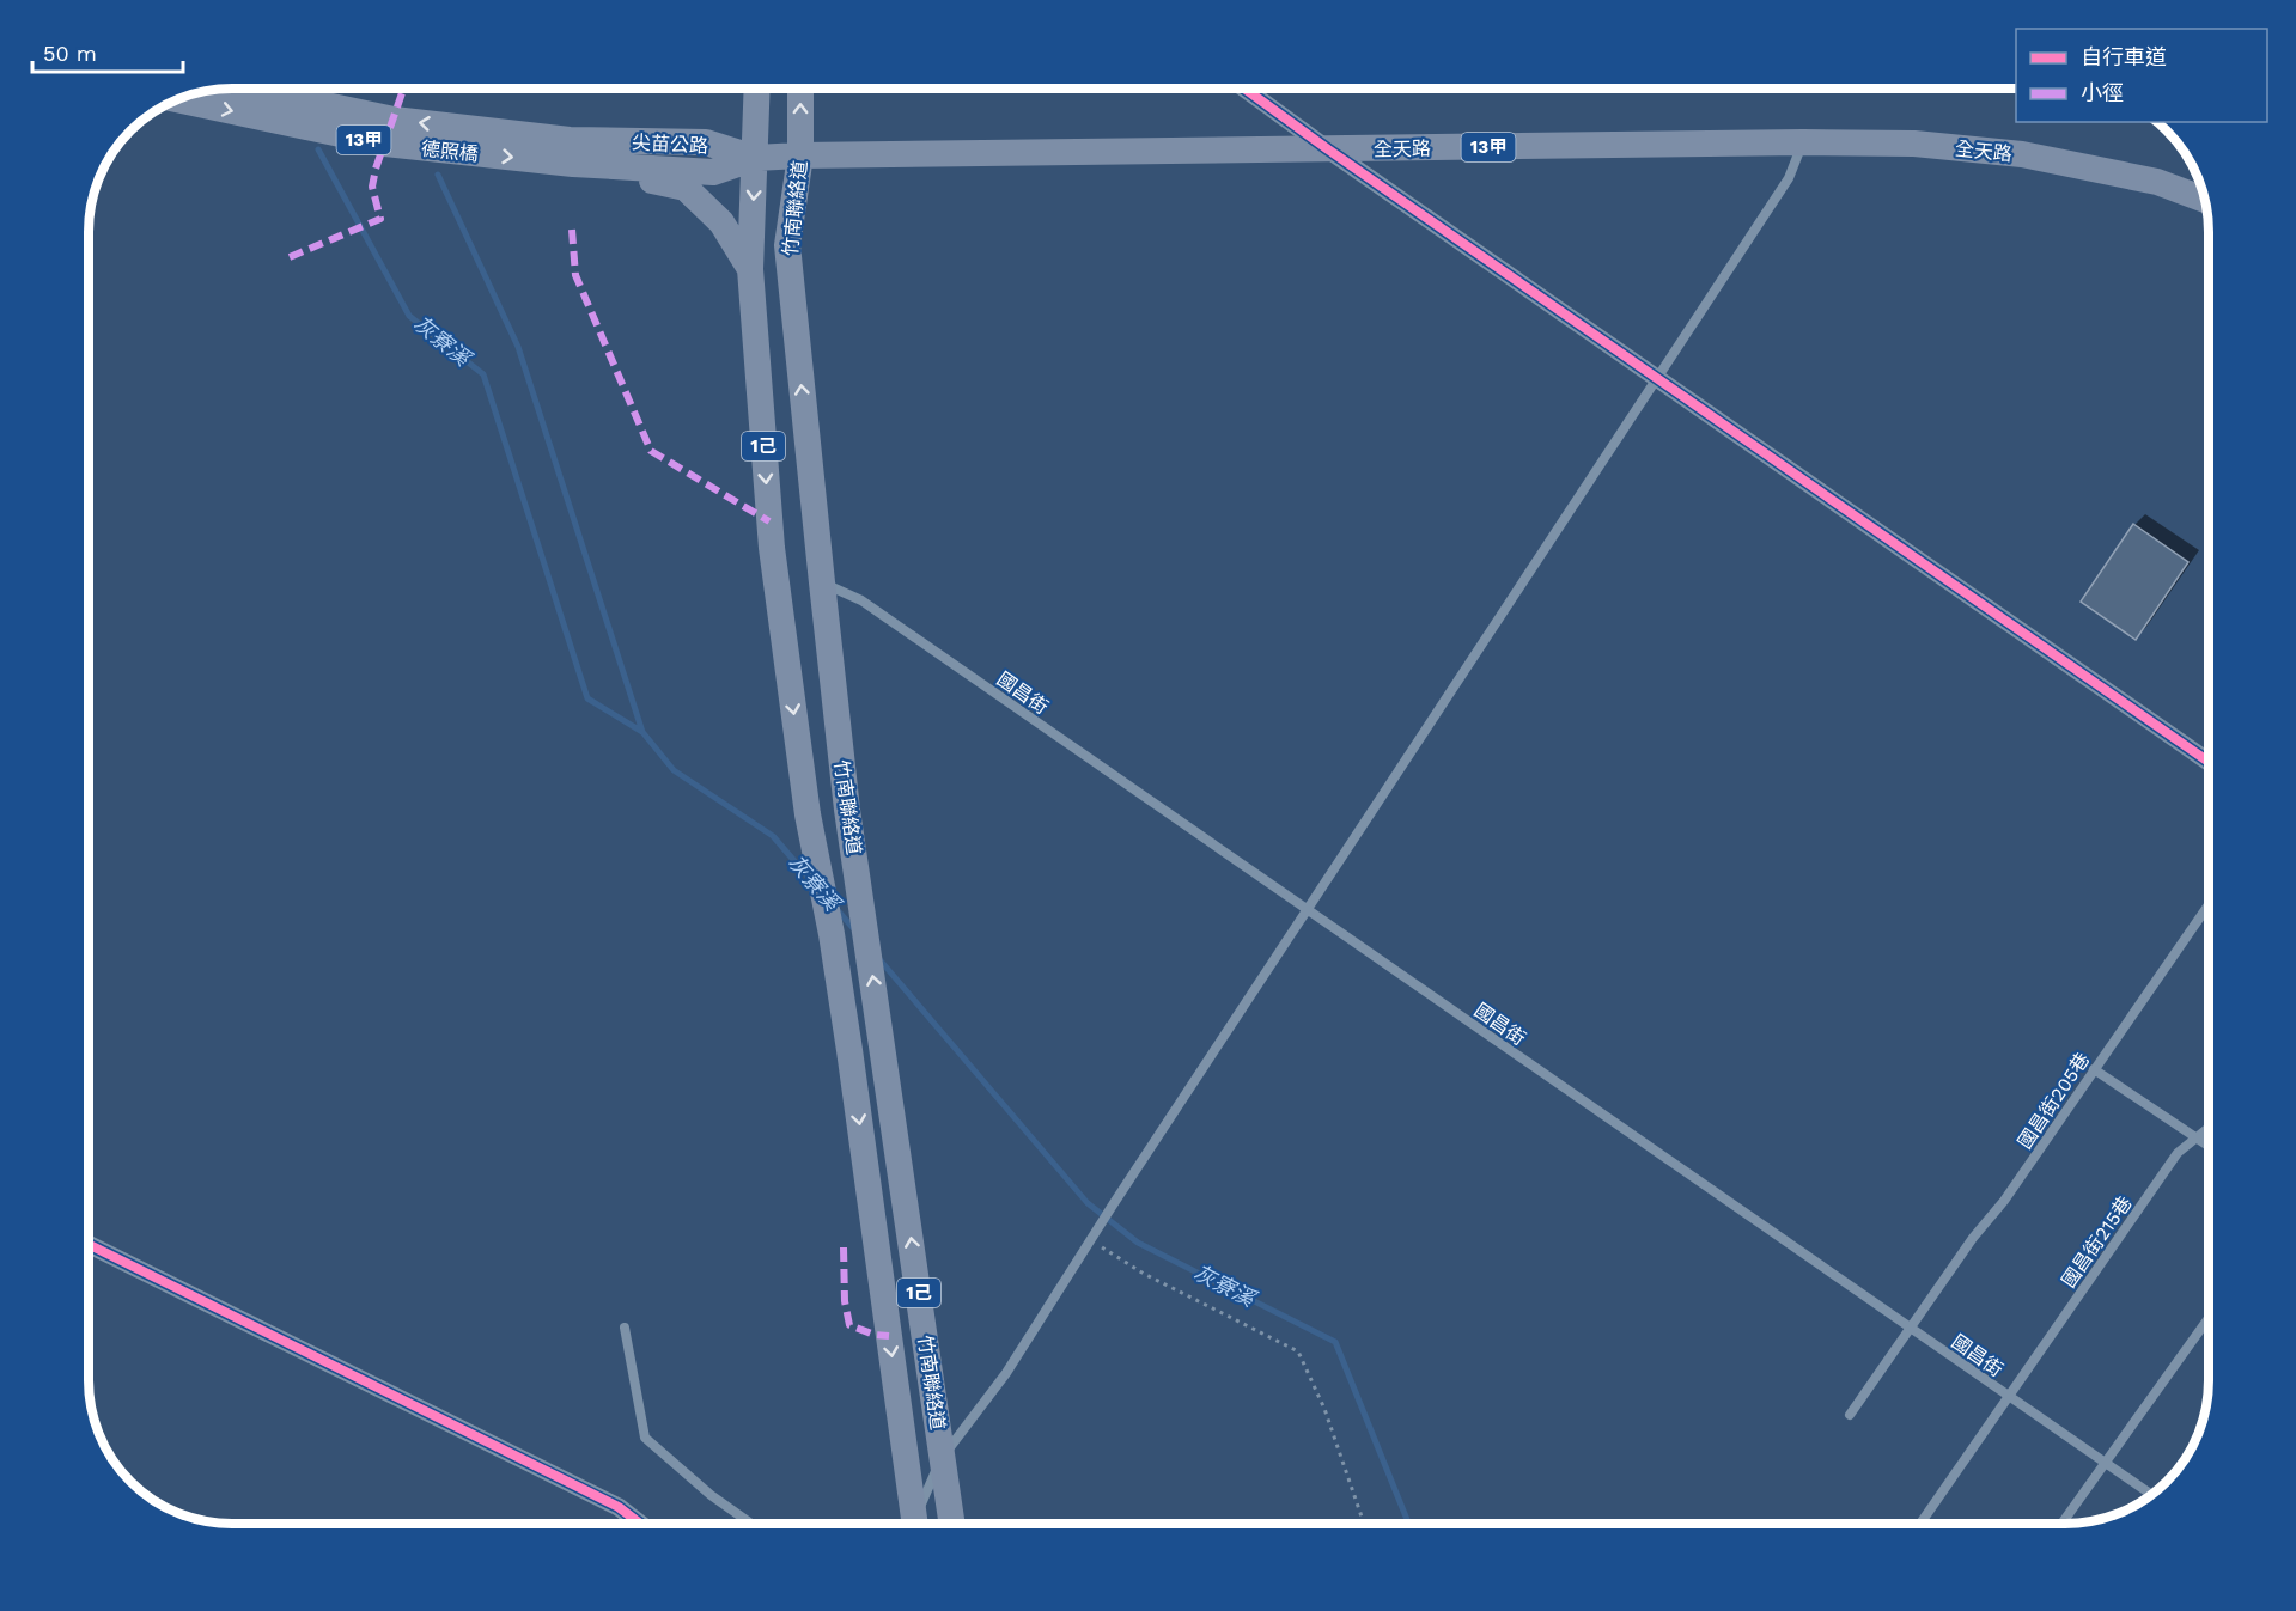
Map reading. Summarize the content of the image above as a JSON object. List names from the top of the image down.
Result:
{
  "streets": {
    "main road": [
      "13甲",
      "尖苗公路",
      "全天路",
      "德照橋",
      "竹南聯絡道",
      "1己"
    ],
    "lane": ["國昌街", "國昌街205巷", "國昌街215巷"]
  },
  "crossings": [
    ["尖苗公路", "全天路"],
    ["尖苗公路", "德照橋"],
    ["尖苗公路", "竹南聯絡道"],
    ["全天路", "竹南聯絡道"],
    ["竹南聯絡道", "國昌街"],
    ["國昌街", "國昌街205巷"],
    ["國昌街", "國昌街215巷"]
  ],
  "water": ["灰寮溪"],
  "legend": ["自行車道", "小徑"],
  "scale_bar": "50 m"
}
